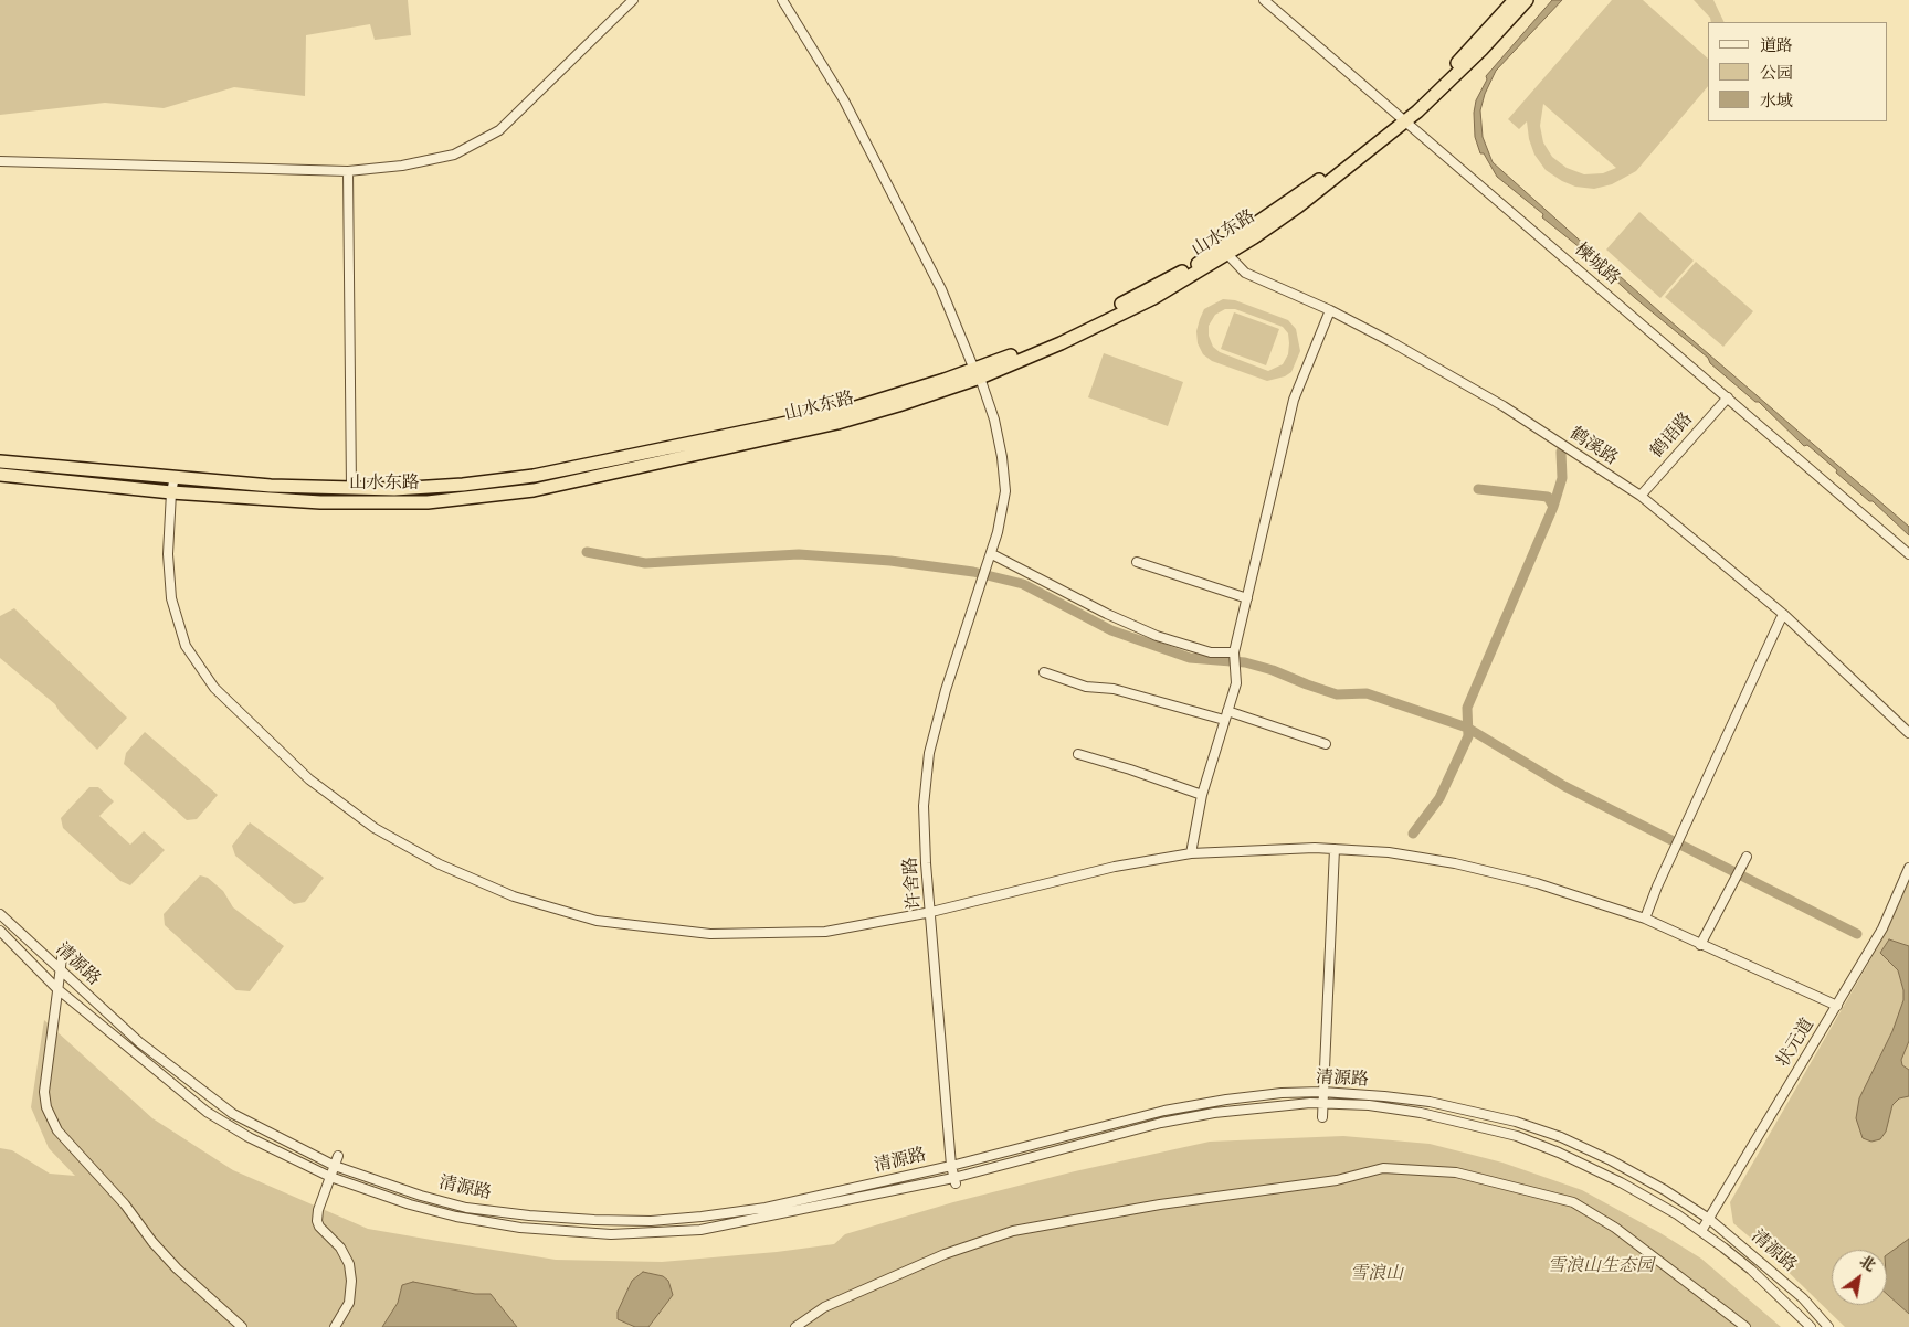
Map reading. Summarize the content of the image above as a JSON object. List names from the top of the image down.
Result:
{
  "streets": {
    "highway": ["山水东路"],
    "street": [
      "楝城路",
      "鹤语路",
      "鹤溪路",
      "许舍路",
      "清源路",
      "状元道"
    ]
  },
  "crossings": [
    ["山水东路", "楝城路"],
    ["山水东路", "鹤溪路"],
    ["山水东路", "许舍路"],
    ["楝城路", "鹤语路"],
    ["鹤语路", "鹤溪路"],
    ["许舍路", "清源路"],
    ["清源路", "状元道"]
  ],
  "parks": ["雪浪山生态园", "雪浪山"],
  "legend": ["道路", "公园", "水域"],
  "north": "top right"
}
